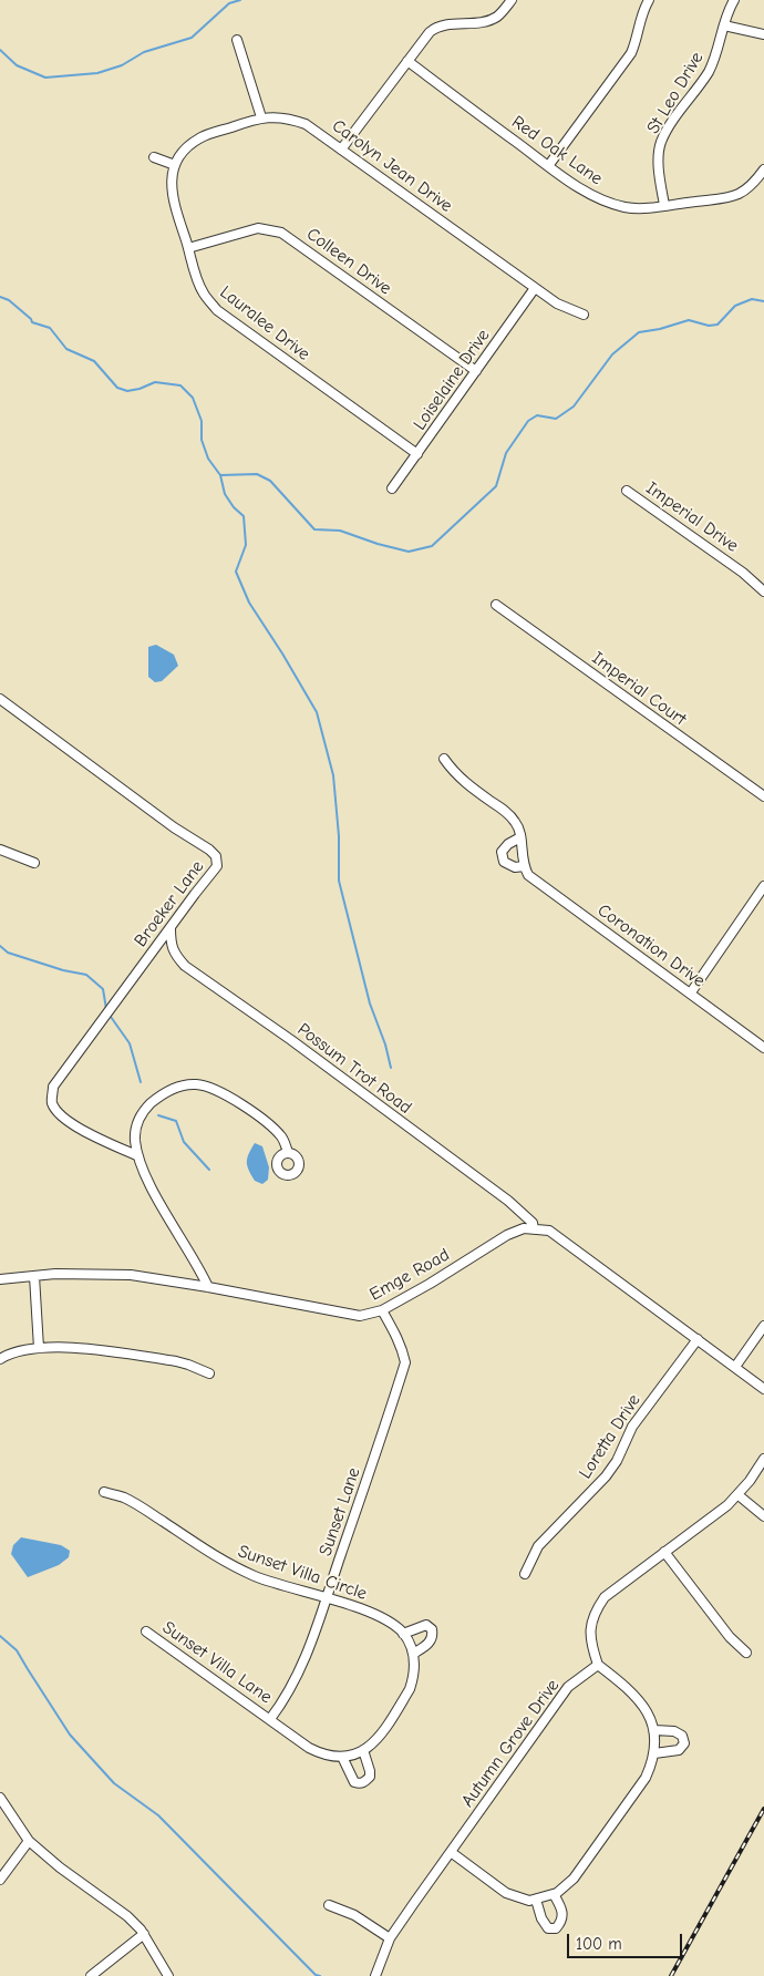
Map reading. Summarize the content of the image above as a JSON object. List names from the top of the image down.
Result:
{
  "streets": {
    "street": [
      "St Leo Drive",
      "Red Oak Lane",
      "Carolyn Jean Drive",
      "Colleen Drive",
      "Lauralee Drive",
      "Loiselaine Drive",
      "Imperial Drive",
      "Imperial Court",
      "Broeker Lane",
      "Coronation Drive",
      "Possum Trot Road",
      "Emge Road",
      "Loretta Drive",
      "Sunset Lane",
      "Sunset Villa Circle",
      "Sunset Villa Lane",
      "Autumn Grove Drive"
    ]
  },
  "crossings": [
    ["St Leo Drive", "Red Oak Lane"],
    ["Carolyn Jean Drive", "Lauralee Drive"],
    ["Carolyn Jean Drive", "Loiselaine Drive"],
    ["Colleen Drive", "Lauralee Drive"],
    ["Colleen Drive", "Loiselaine Drive"],
    ["Lauralee Drive", "Loiselaine Drive"],
    ["Broeker Lane", "Possum Trot Road"],
    ["Possum Trot Road", "Emge Road"],
    ["Emge Road", "Sunset Lane"],
    ["Sunset Lane", "Sunset Villa Circle"],
    ["Sunset Lane", "Sunset Villa Lane"]
  ],
  "scale_bar": "100 m"
}
